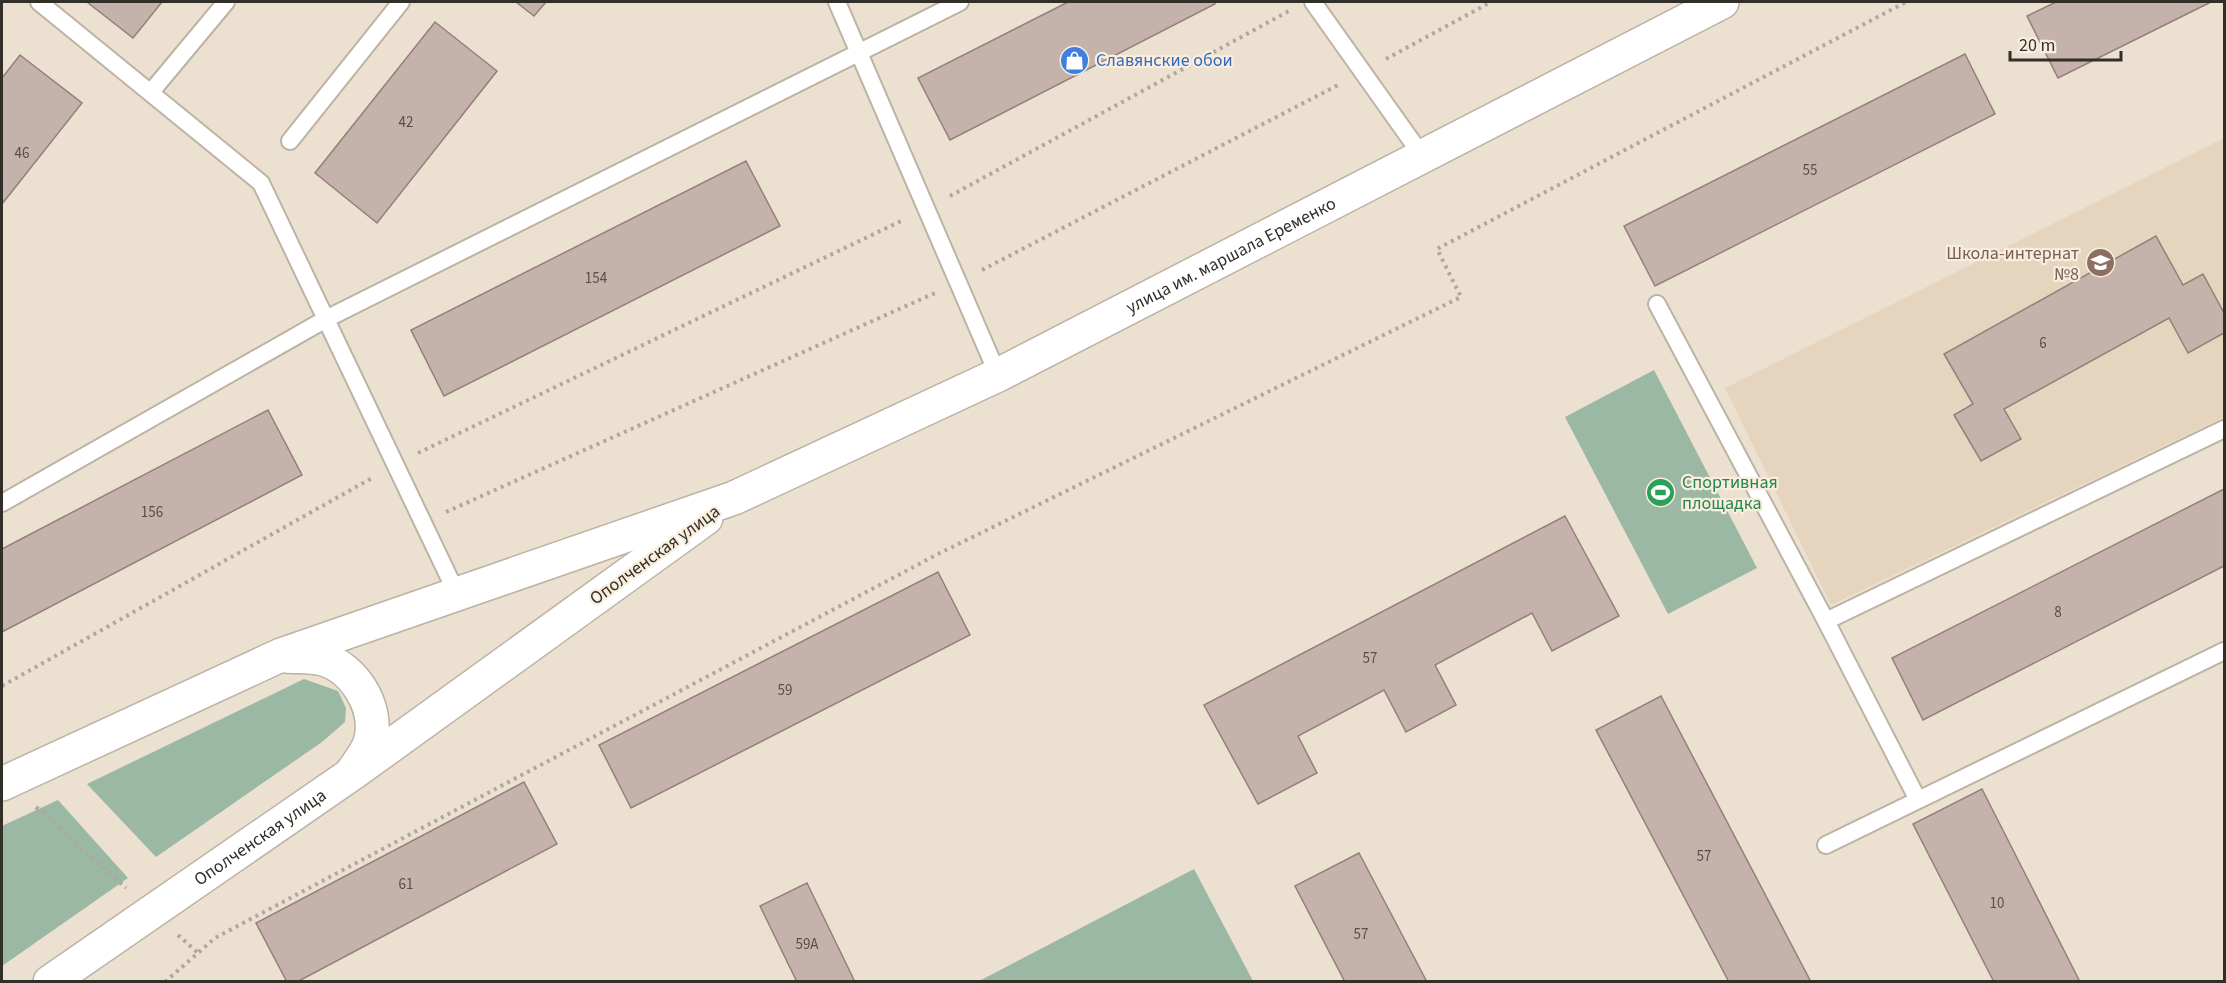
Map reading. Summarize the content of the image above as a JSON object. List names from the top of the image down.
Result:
{
  "streets": {
    "highway": ["улица им. маршала Еременко", "Ополченская улица"]
  },
  "crossings": [
    ["улица им. маршала Еременко", "Ополченская улица"]
  ],
  "places": {
    "shop": ["Славянские обои"],
    "school or university": ["Школа-интернат №8"],
    "sports": ["Спортивная площадка"]
  },
  "house_numbers": [
    "42",
    "46",
    "55",
    "154",
    "6",
    "156",
    "8",
    "57",
    "59",
    "57",
    "61",
    "10",
    "57",
    "59А"
  ],
  "scale_bar": "20 m"
}
